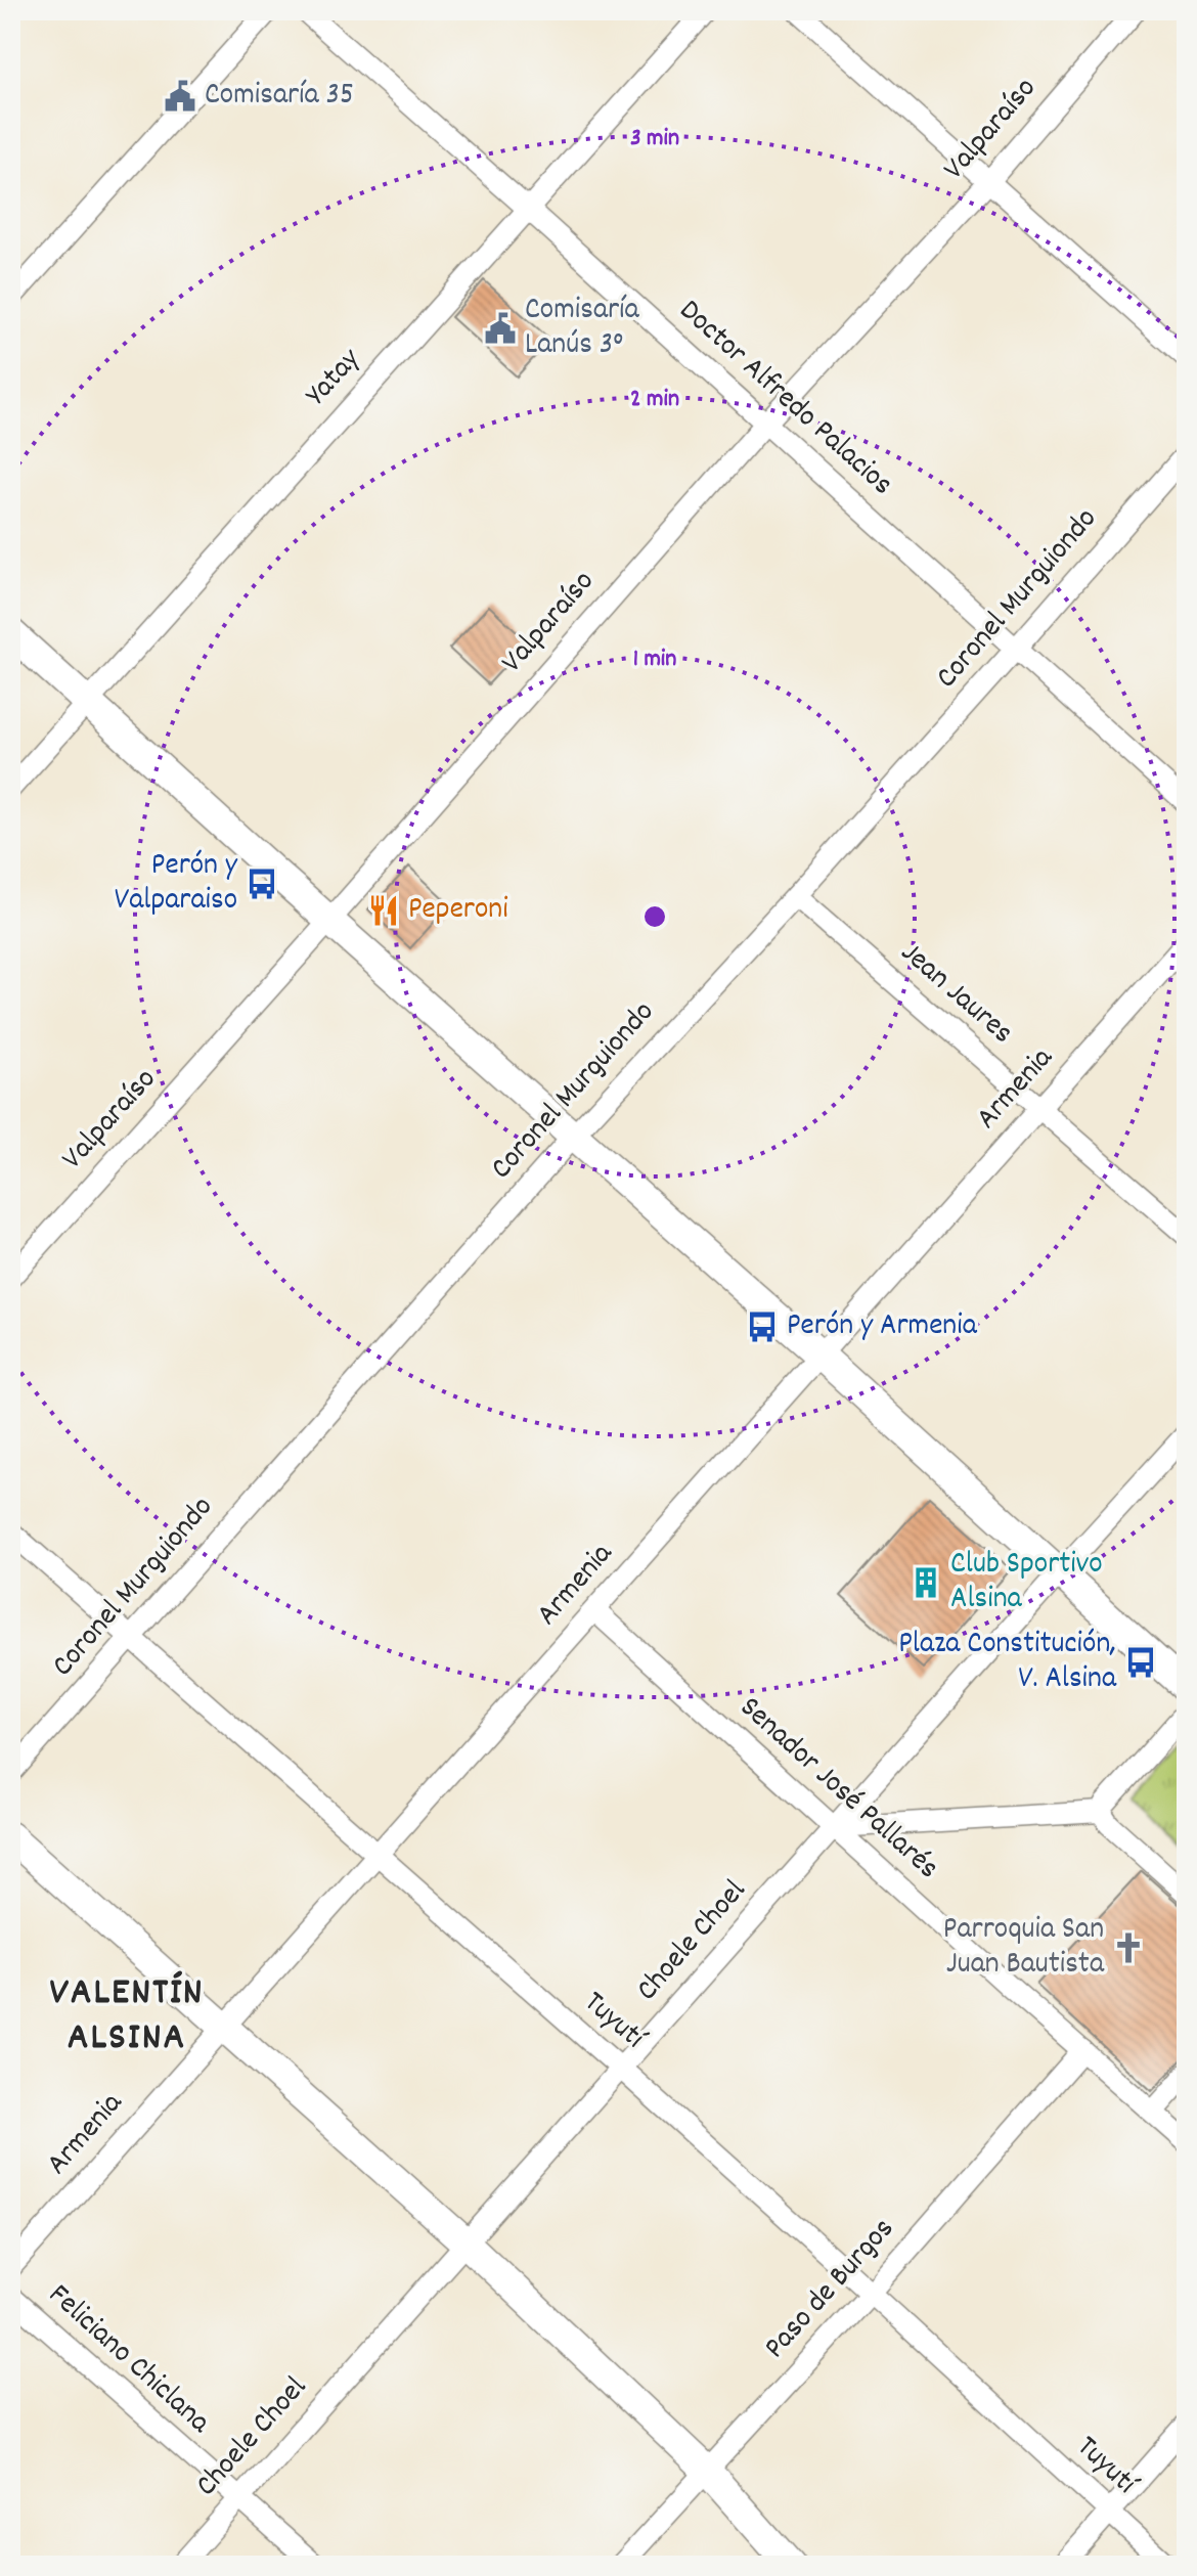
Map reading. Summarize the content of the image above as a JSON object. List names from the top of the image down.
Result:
{
  "streets": {
    "street": [
      "Valparaíso",
      "Yatay",
      "Doctor Alfredo Palacios",
      "Coronel Murguiondo",
      "Jean Jaures",
      "Armenia",
      "Senador José Pallarés",
      "Choele Choel",
      "Tuyutí",
      "Paso de Burgos",
      "Feliciano Chiclana"
    ]
  },
  "crossings": [
    ["Valparaíso", "Doctor Alfredo Palacios"],
    ["Yatay", "Doctor Alfredo Palacios"],
    ["Doctor Alfredo Palacios", "Coronel Murguiondo"],
    ["Coronel Murguiondo", "Jean Jaures"],
    ["Coronel Murguiondo", "Tuyutí"],
    ["Jean Jaures", "Armenia"],
    ["Armenia", "Senador José Pallarés"],
    ["Armenia", "Tuyutí"],
    ["Senador José Pallarés", "Choele Choel"],
    ["Senador José Pallarés", "Paso de Burgos"],
    ["Choele Choel", "Tuyutí"],
    ["Choele Choel", "Feliciano Chiclana"],
    ["Tuyutí", "Paso de Burgos"]
  ],
  "districts": ["VALENTÍN ALSINA"],
  "places": {
    "public building": ["Comisaría 35", "Comisaría Lanús 3°"],
    "bus stop": ["Perón y Valparaiso", "Perón y Armenia", "Plaza Constitución, V. Alsina"],
    "restaurant": ["Peperoni"],
    "building": ["Club Sportivo Alsina"],
    "church": ["Parroquia San Juan Bautista"]
  },
  "rings": ["3 min", "2 min", "1 min"]
}
